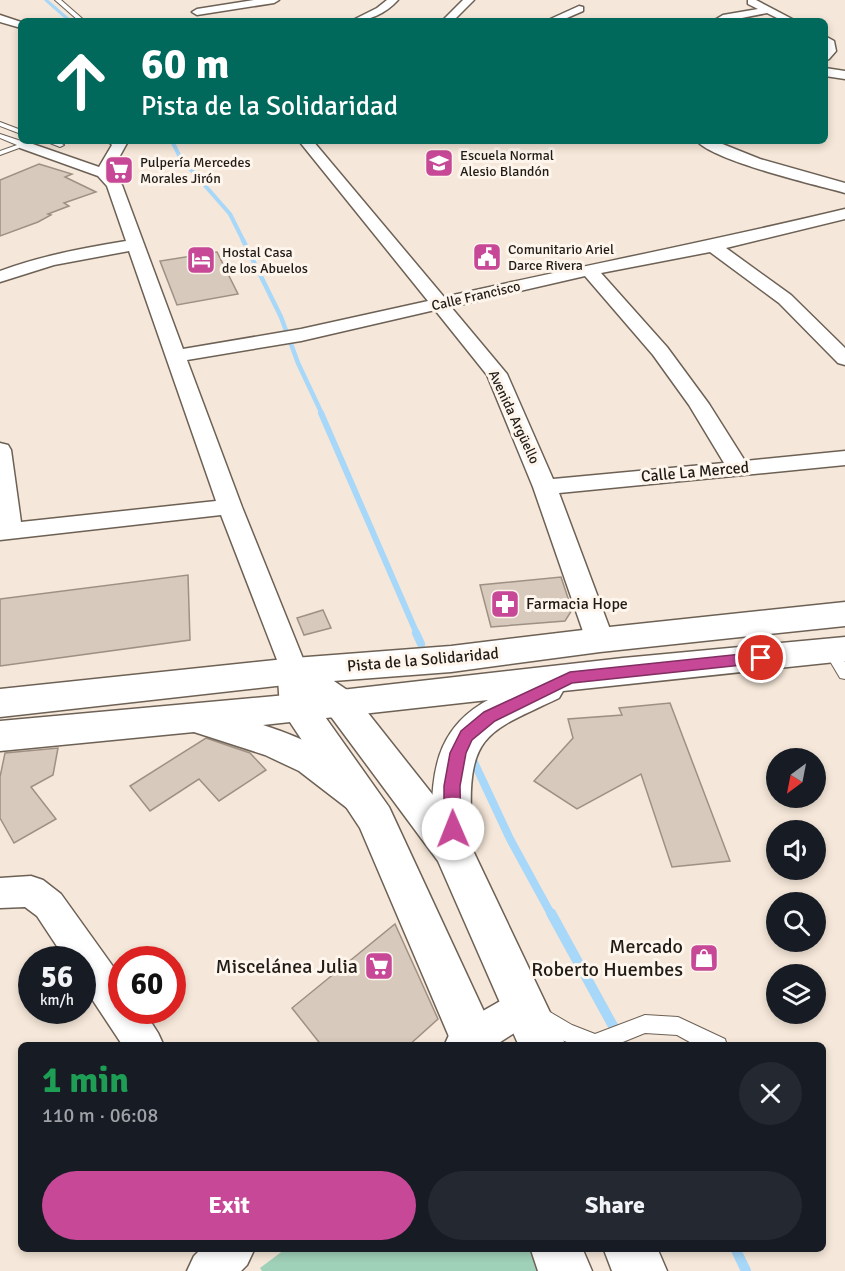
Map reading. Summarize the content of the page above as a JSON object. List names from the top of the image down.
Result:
{
  "streets": {
    "main road": ["Pista de la Solidaridad"],
    "street": ["Calle Francisco", "Avenida Argüello", "Calle La Merced"]
  },
  "crossings": [
    ["Calle Francisco", "Avenida Argüello"],
    ["Avenida Argüello", "Calle La Merced"],
    ["Avenida Argüello", "Pista de la Solidaridad"]
  ],
  "places": {
    "school or university": ["Escuela Normal Alesio Blandón"],
    "supermarket": ["Pulpería Mercedes Morales Jirón", "Miscelánea Julia"],
    "public building": ["Comunitario Ariel Darce Rivera"],
    "hotel": ["Hostal Casa de los Abuelos"],
    "pharmacy": ["Farmacia Hope"],
    "shop": ["Mercado Roberto Huembes"]
  },
  "north": "bottom left",
  "page": {
    "turn": ["60 m", "Pista de la Solidaridad"],
    "speed": "56 km/h",
    "limit": "60",
    "heading": ["1 min", "110 m · 06:08"],
    "buttons": ["Exit", "Share"]
  }
}
